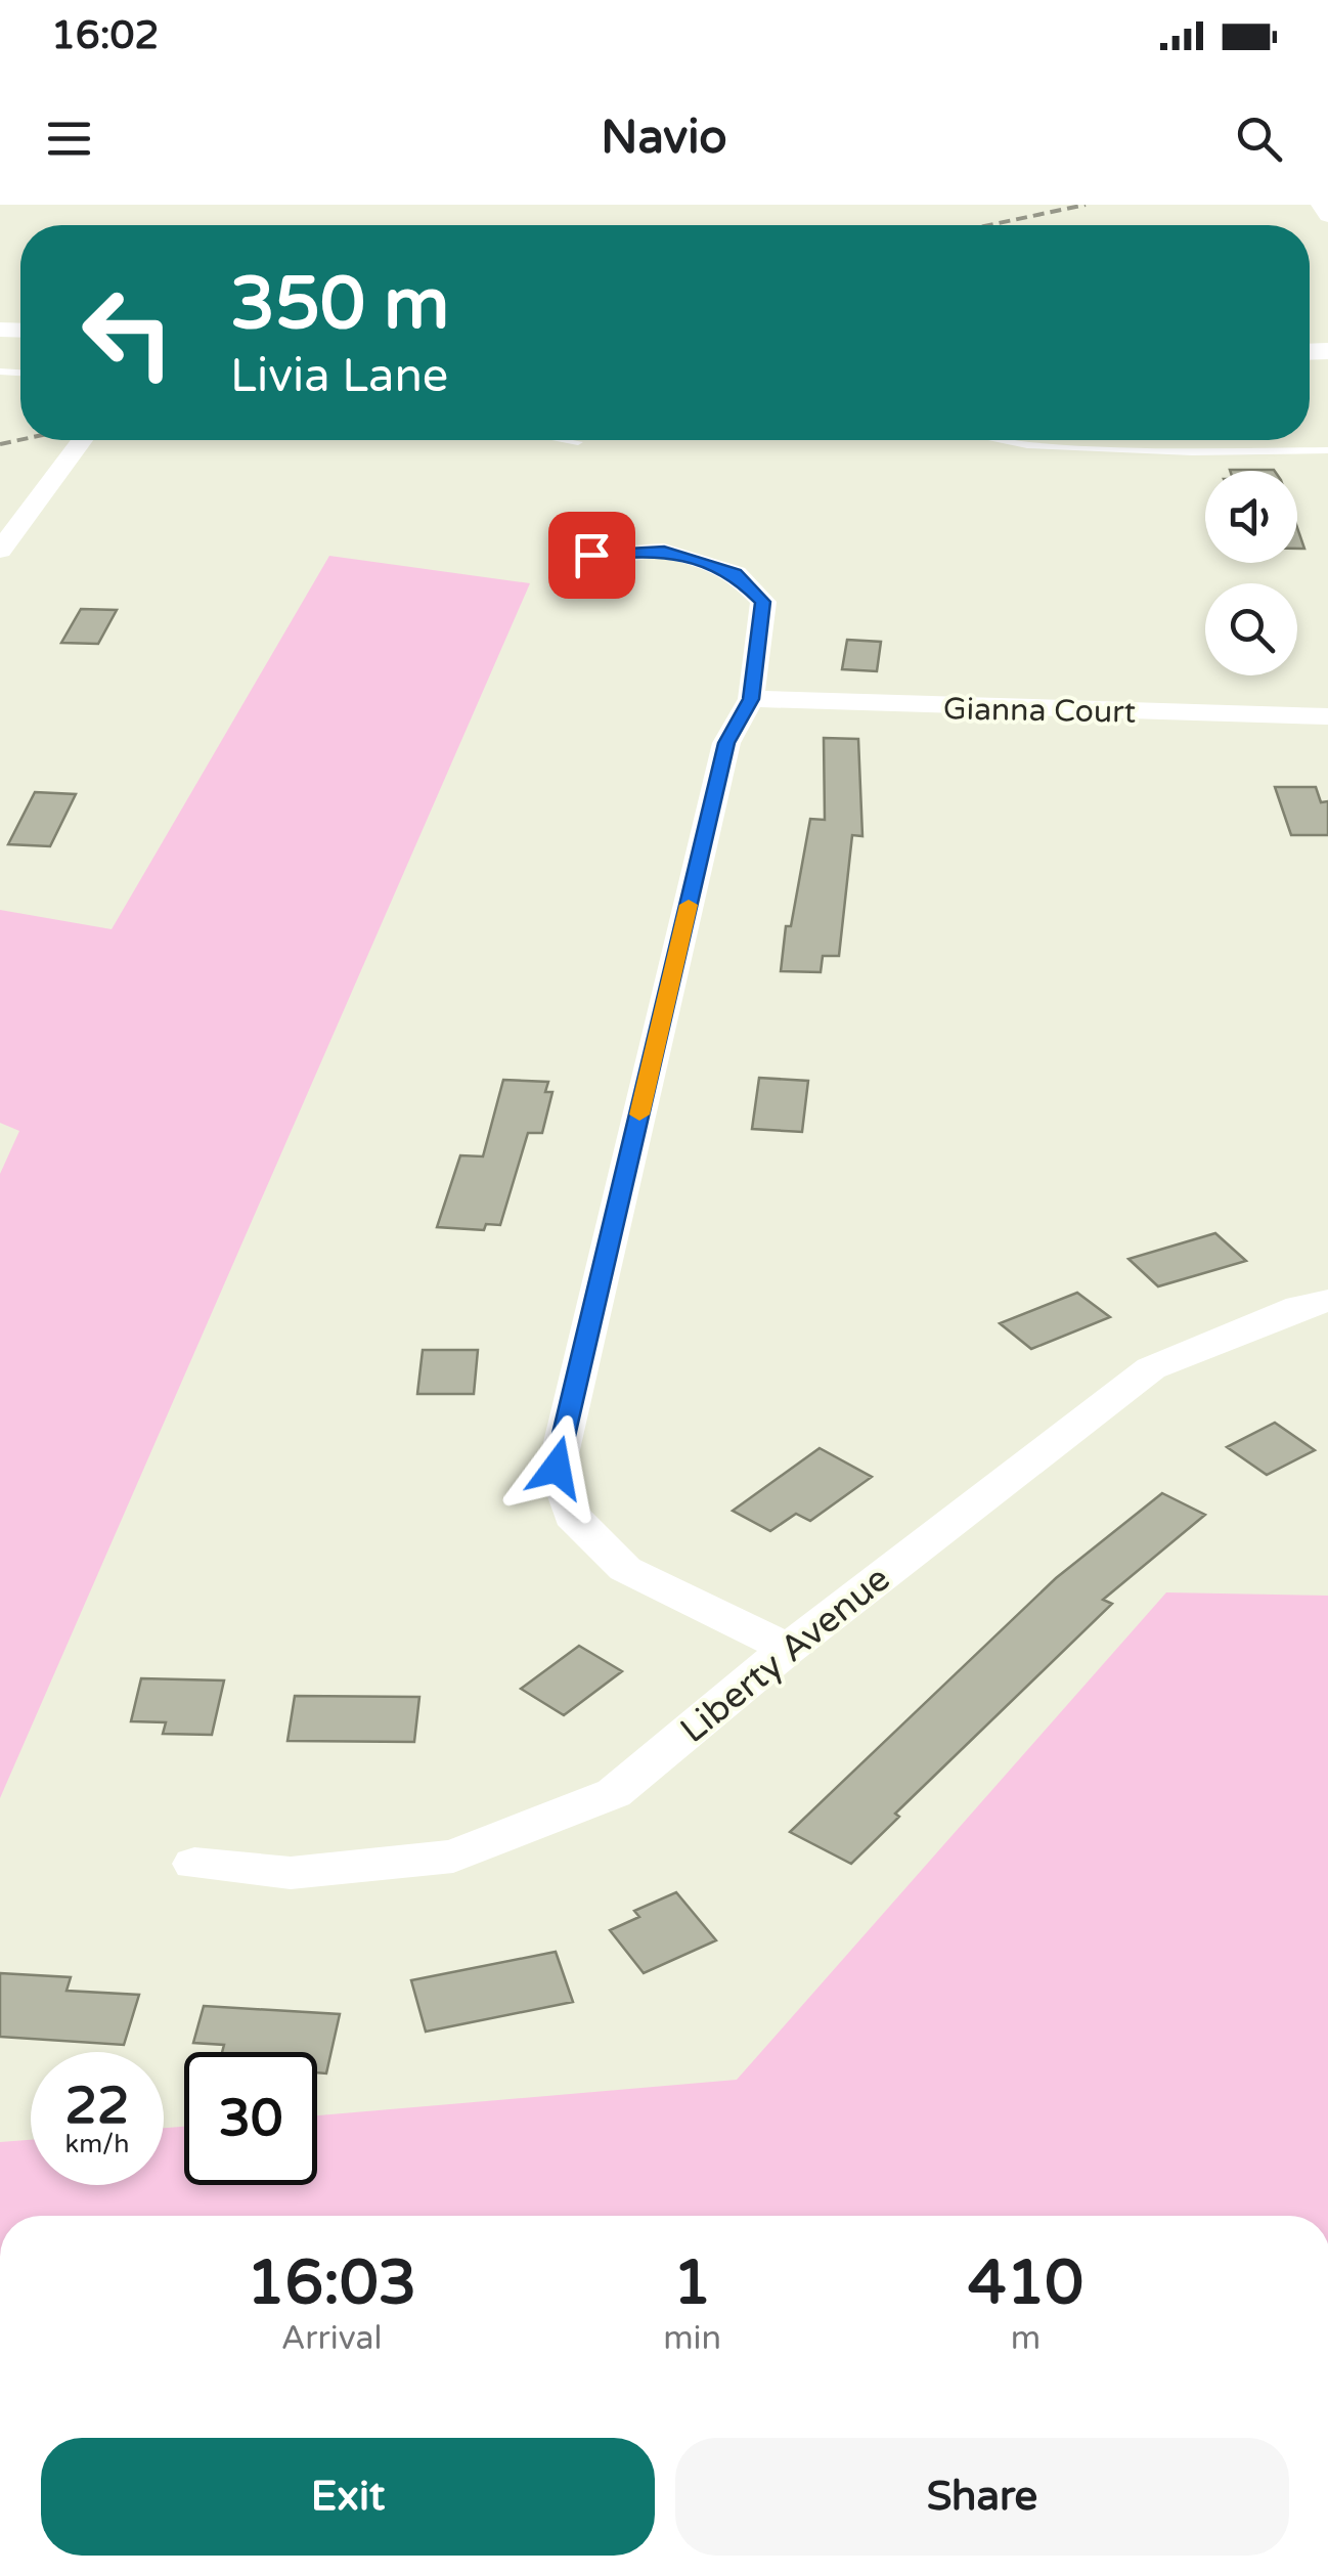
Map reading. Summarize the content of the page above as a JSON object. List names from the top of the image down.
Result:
{
  "streets": {
    "street": ["Gianna Court", "Liberty Avenue"]
  },
  "page": {
    "status": "16:02",
    "header": "Navio",
    "turn": ["350 m", "Livia Lane"],
    "speed": "22 km/h",
    "limit": "30",
    "eta": [
      "16:03",
      "Arrival",
      "1",
      "min",
      "410",
      "m"
    ],
    "buttons": ["Exit", "Share"]
  }
}
